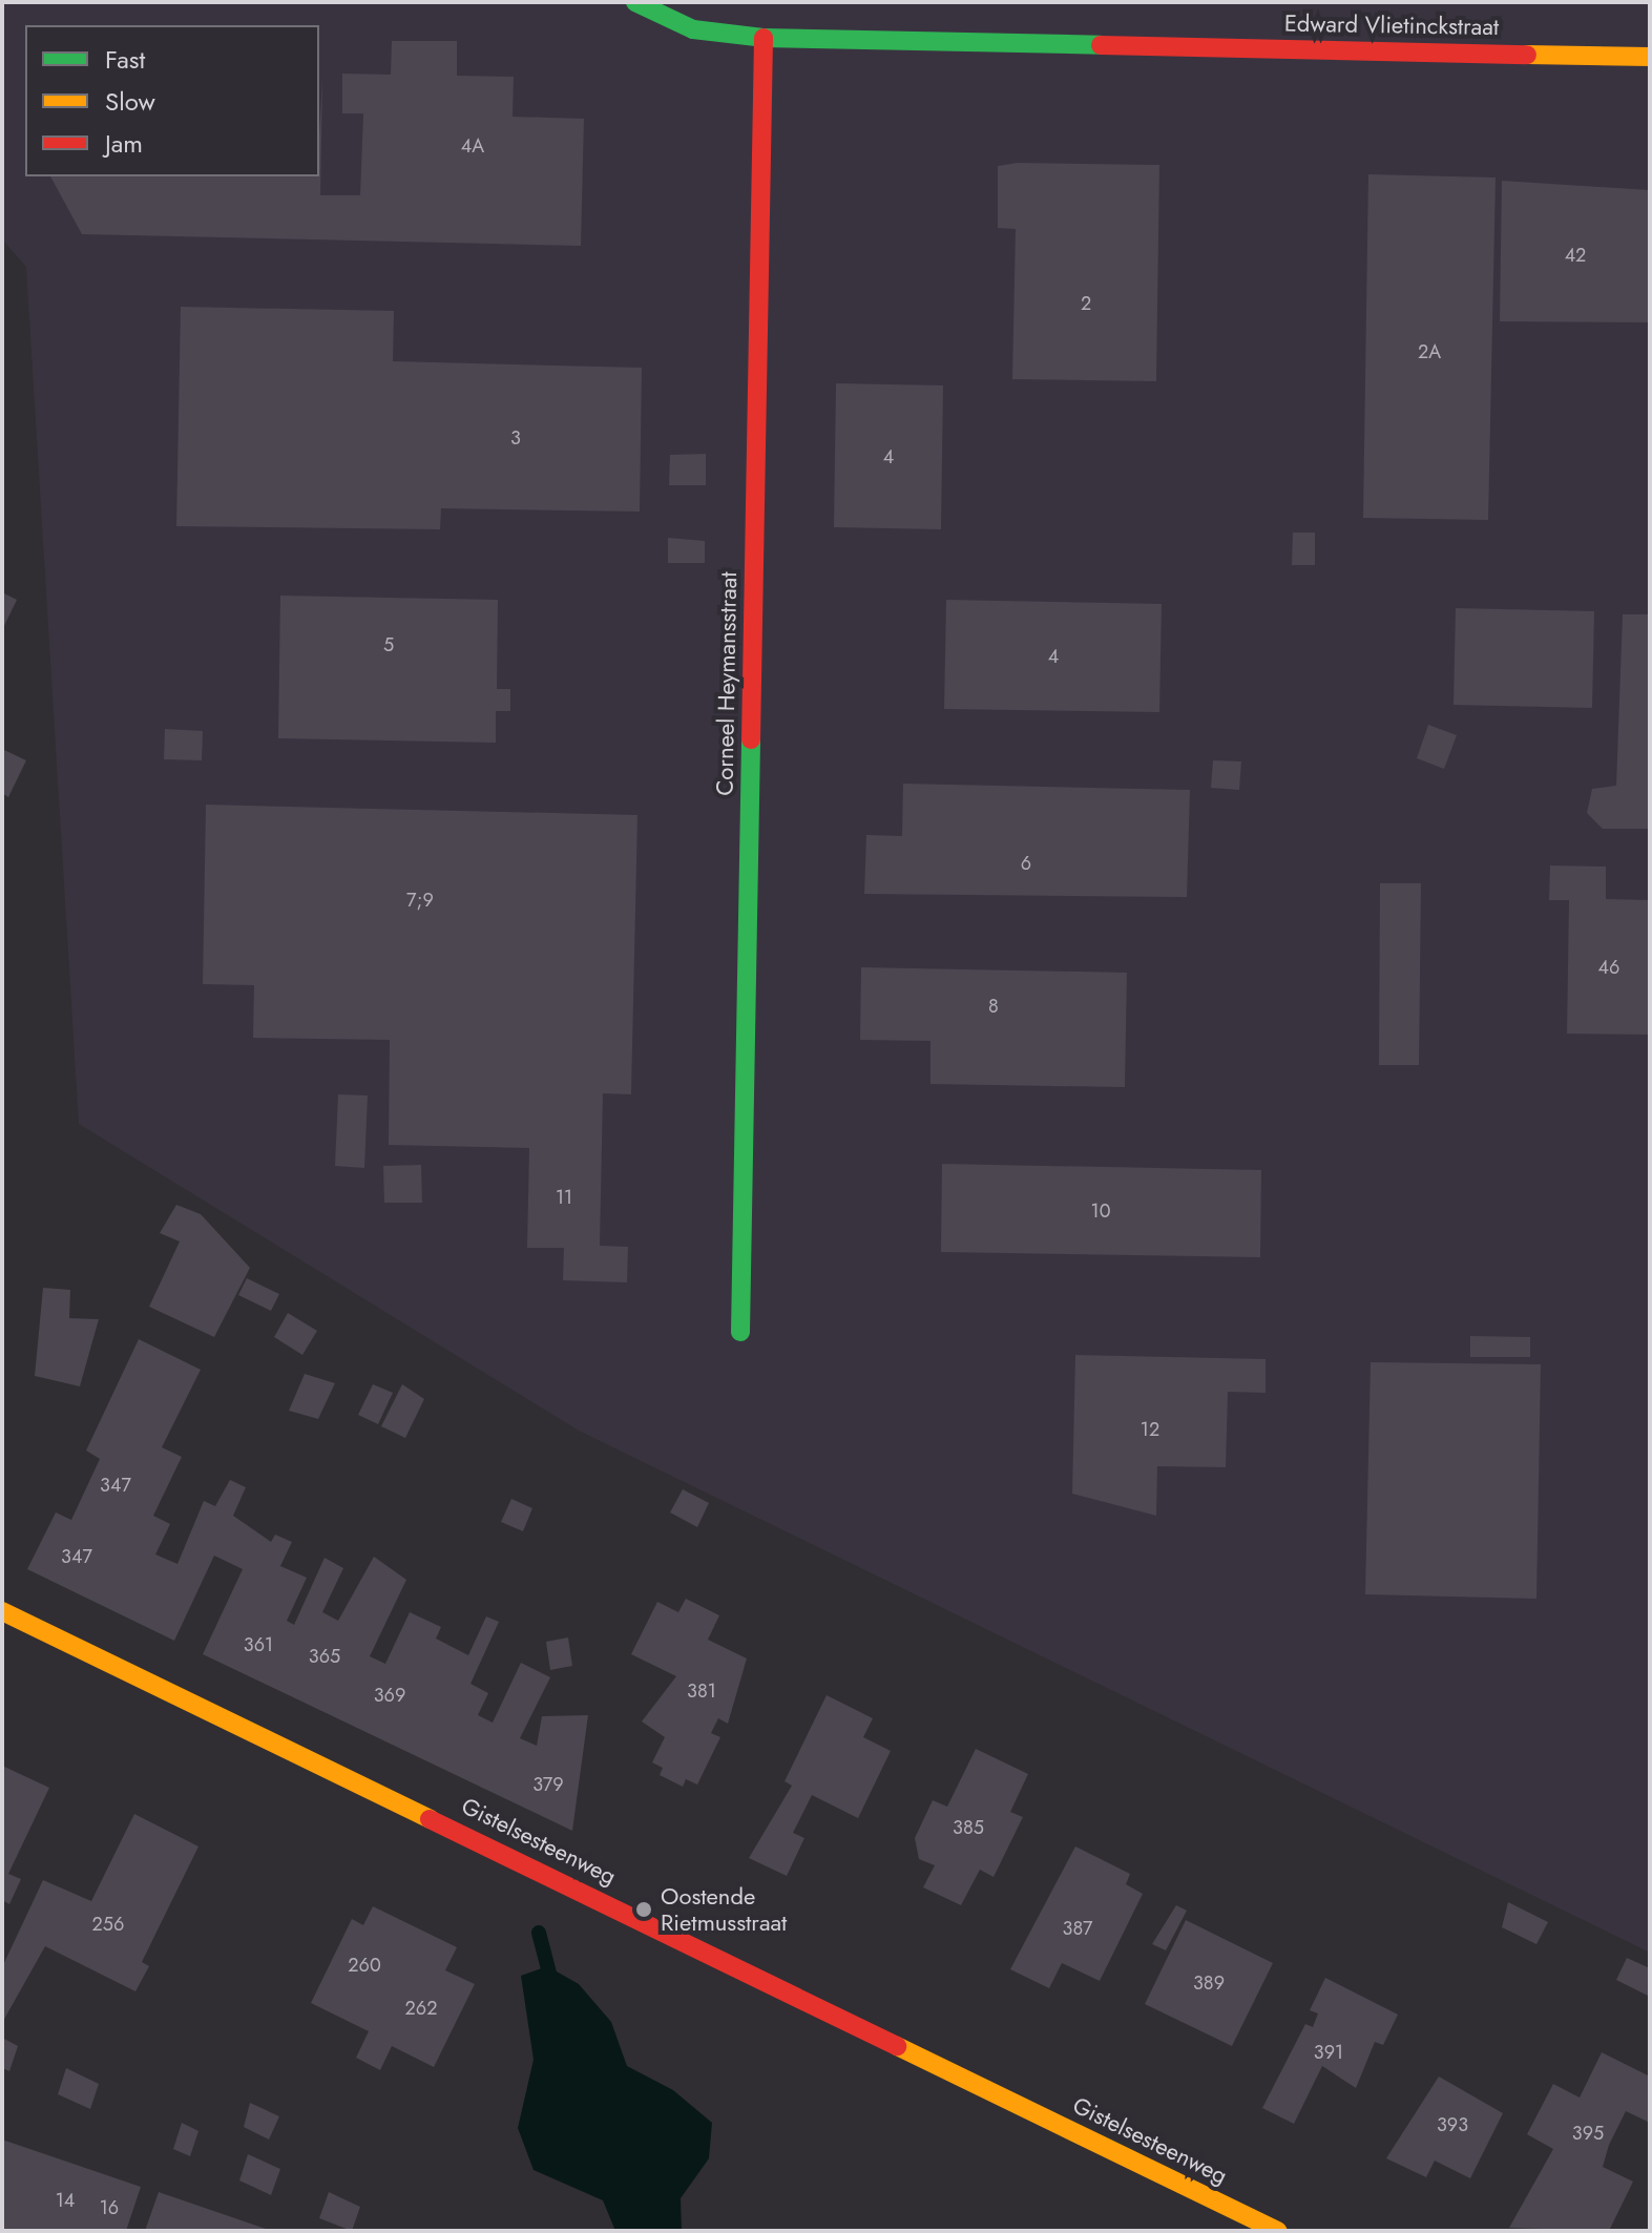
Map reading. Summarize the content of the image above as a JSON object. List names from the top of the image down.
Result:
{
  "streets": {
    "street": ["Edward Vlietinckstraat", "Corneel Heymansstraat", "Gistelsesteenweg"]
  },
  "crossings": [
    ["Edward Vlietinckstraat", "Corneel Heymansstraat"]
  ],
  "places": ["Oostende Rietmusstraat"],
  "house_numbers": [
    "4A",
    "42",
    "2",
    "2A",
    "3",
    "4",
    "5",
    "4",
    "6",
    "7;9",
    "46",
    "8",
    "11",
    "10",
    "12",
    "347",
    "347",
    "361",
    "365",
    "381",
    "369",
    "379",
    "385",
    "256",
    "387",
    "260",
    "389",
    "262",
    "391",
    "393",
    "395",
    "14",
    "16"
  ],
  "legend": ["Fast", "Slow", "Jam"]
}
